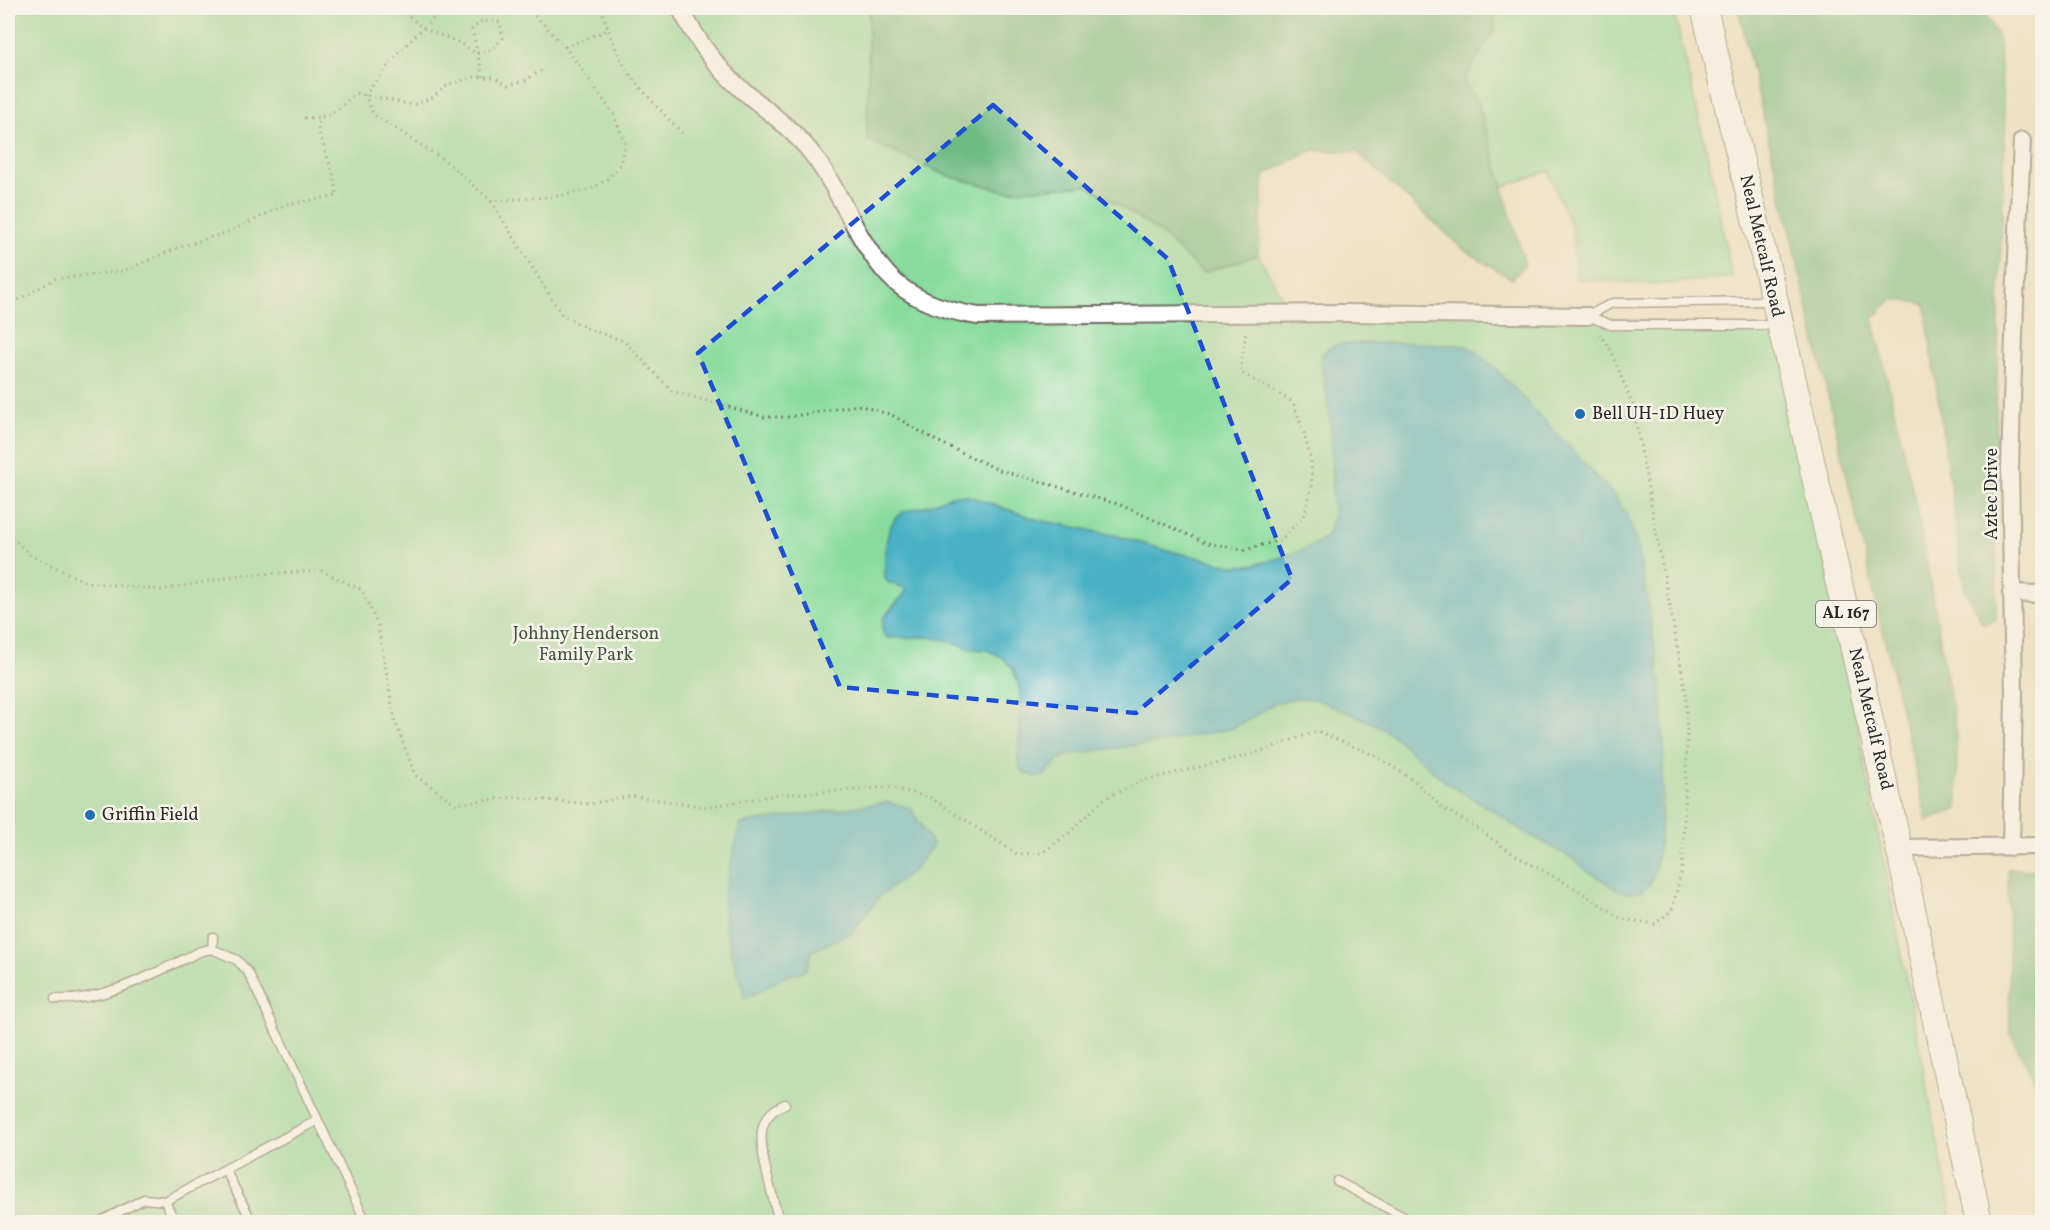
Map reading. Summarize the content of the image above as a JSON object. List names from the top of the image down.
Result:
{
  "streets": {
    "main road": ["Neal Metcalf Road", "AL 167"],
    "street": ["Aztec Drive"]
  },
  "parks": ["Johhny Henderson Family Park"],
  "places": ["Bell UH-1D Huey", "Griffin Field"]
}
